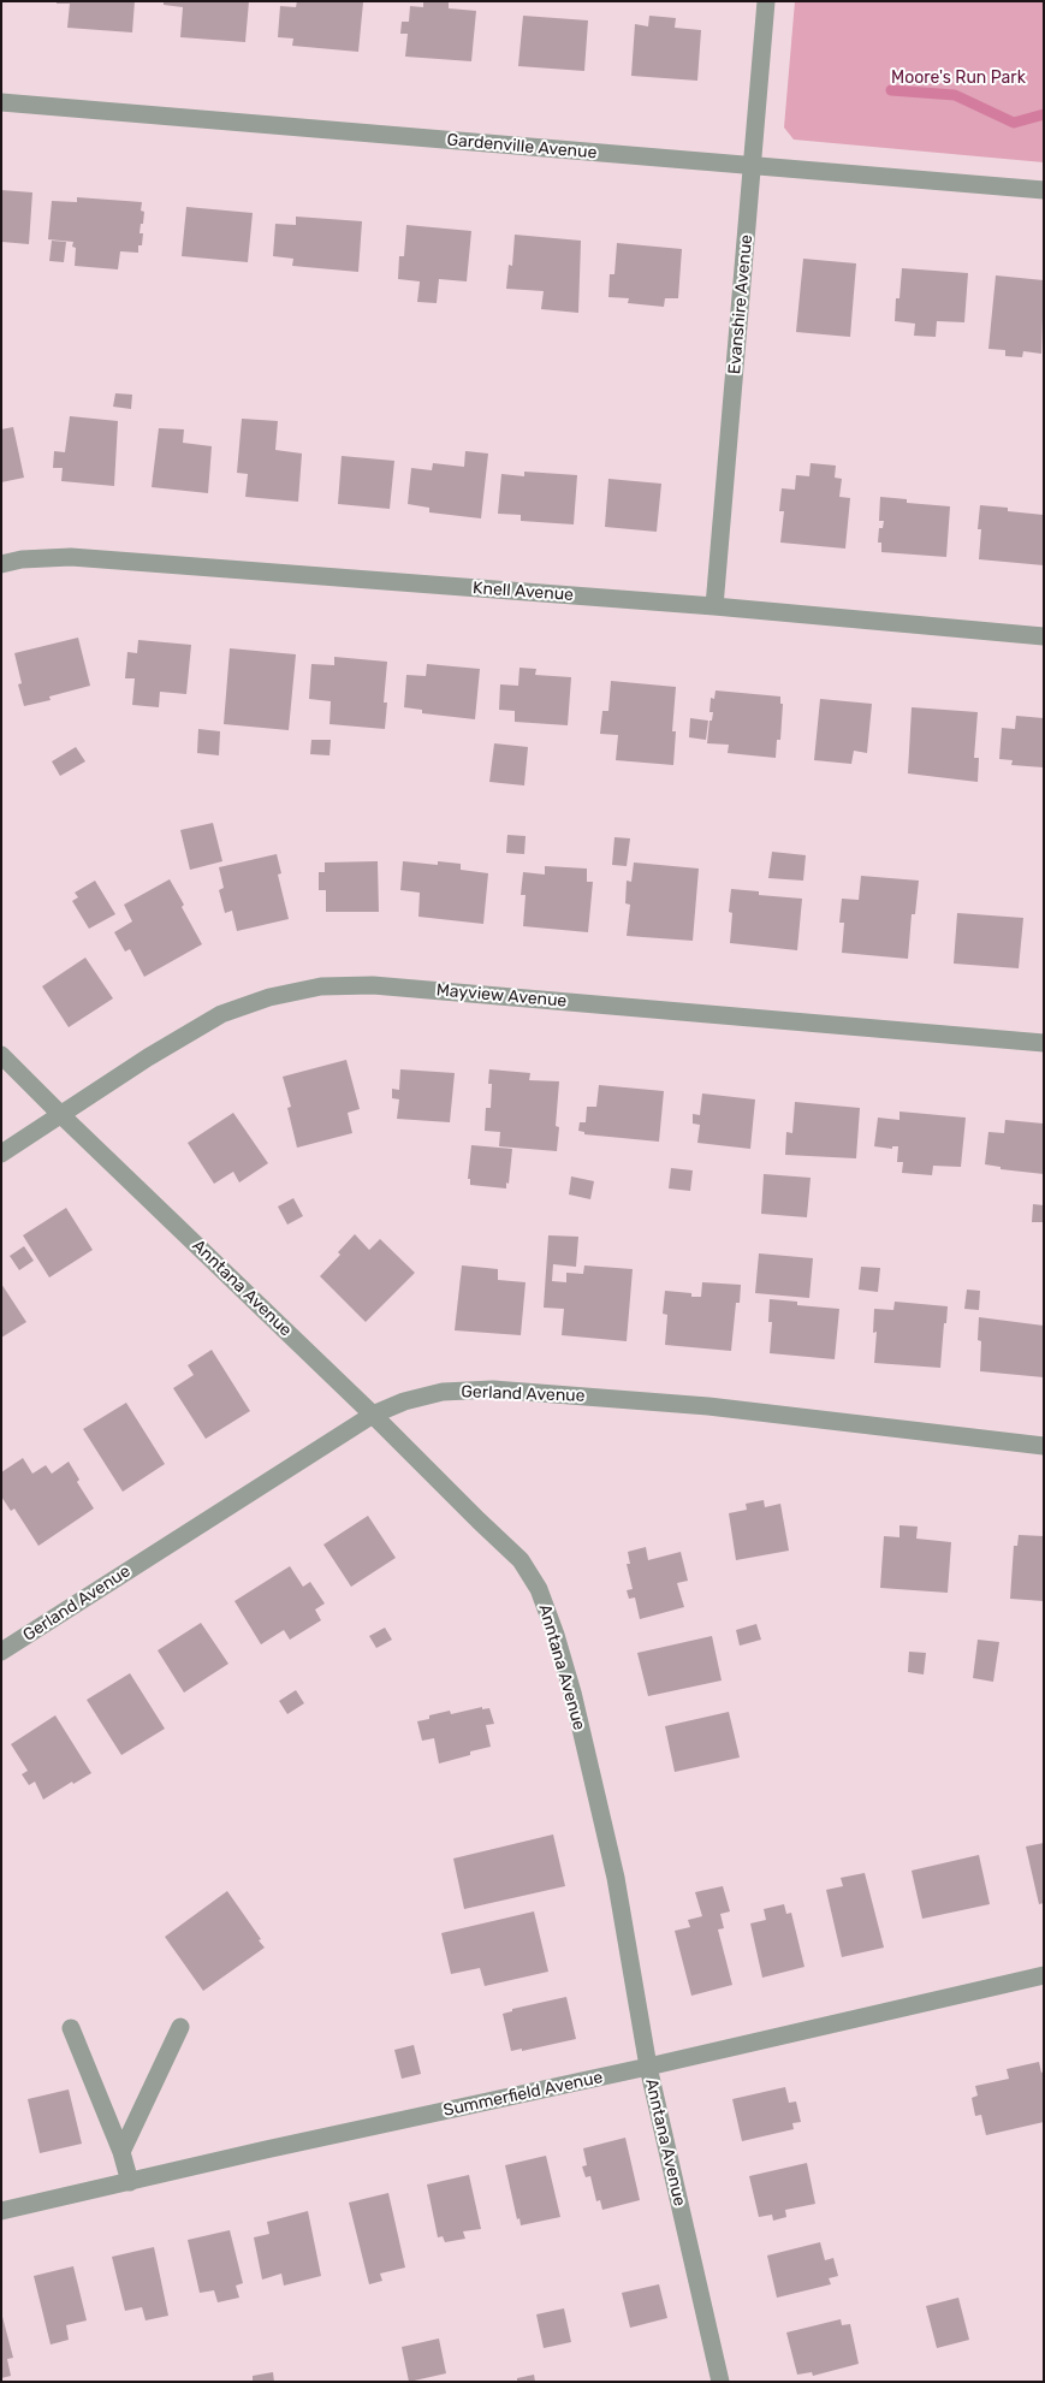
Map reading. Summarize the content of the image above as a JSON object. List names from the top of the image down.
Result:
{
  "streets": {
    "street": [
      "Gardenville Avenue",
      "Evanshire Avenue",
      "Knell Avenue",
      "Mayview Avenue",
      "Anntana Avenue",
      "Gerland Avenue",
      "Summerfield Avenue"
    ]
  },
  "crossings": [
    ["Gardenville Avenue", "Evanshire Avenue"],
    ["Evanshire Avenue", "Knell Avenue"],
    ["Mayview Avenue", "Anntana Avenue"],
    ["Anntana Avenue", "Gerland Avenue"],
    ["Anntana Avenue", "Summerfield Avenue"]
  ],
  "parks": ["Moore's Run Park"]
}
